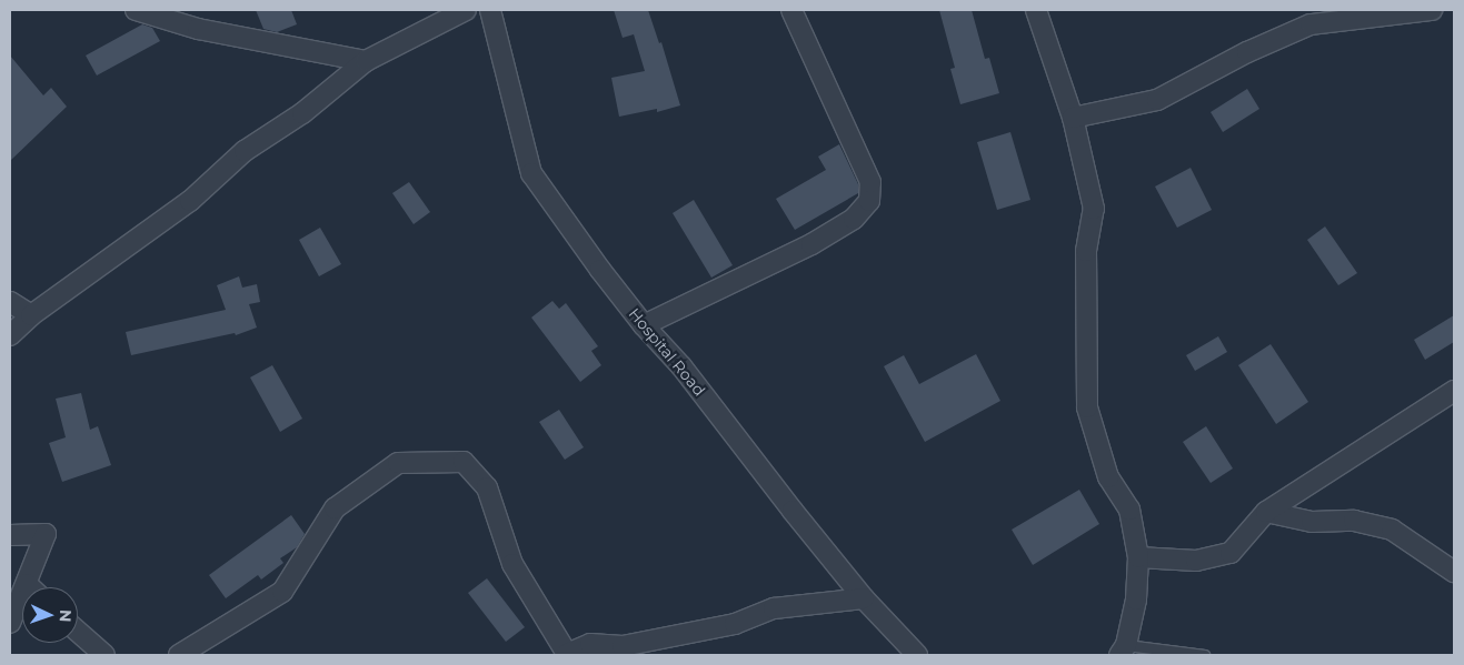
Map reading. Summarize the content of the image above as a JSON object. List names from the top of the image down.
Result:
{
  "streets": {
    "street": ["Hospital Road"]
  },
  "north": "right"
}
